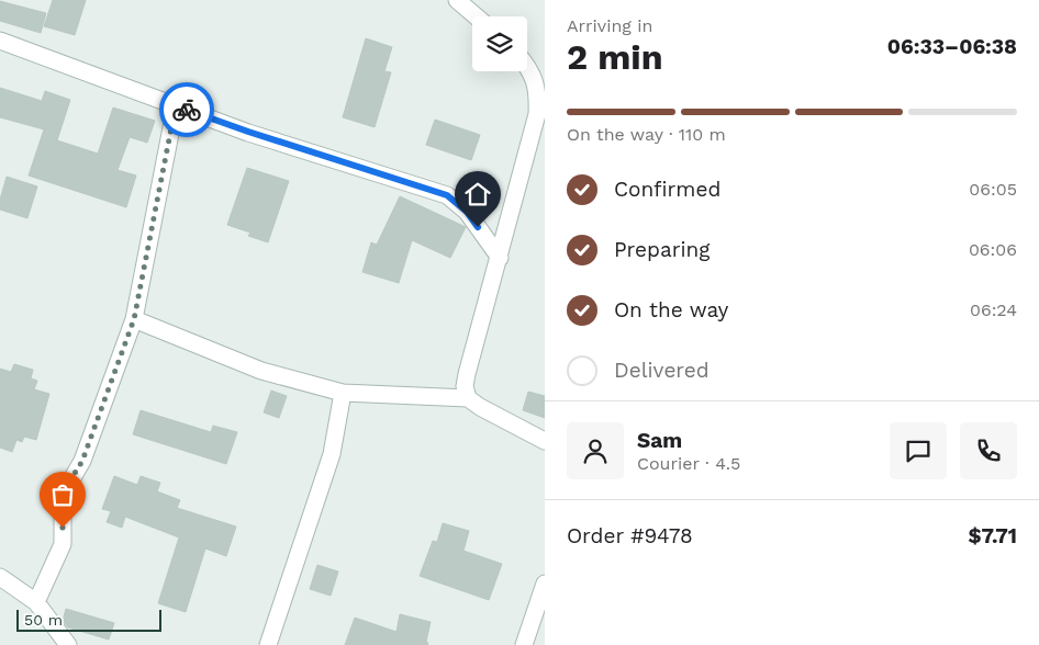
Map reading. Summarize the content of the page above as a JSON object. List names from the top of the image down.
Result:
{
  "scale_bar": "50 m",
  "page": {
    "heading": ["2 min", "Arriving in", "06:33–06:38"],
    "panel": [
      "Sam",
      "Courier · 4.5",
      "Order #9478",
      "$7.71"
    ],
    "bar": "On the way · 110 m",
    "list": [
      ["Confirmed", "06:05"],
      ["Preparing", "06:06"],
      ["On the way", "06:24"],
      "Delivered"
    ],
    "scale": "50 m"
  }
}
